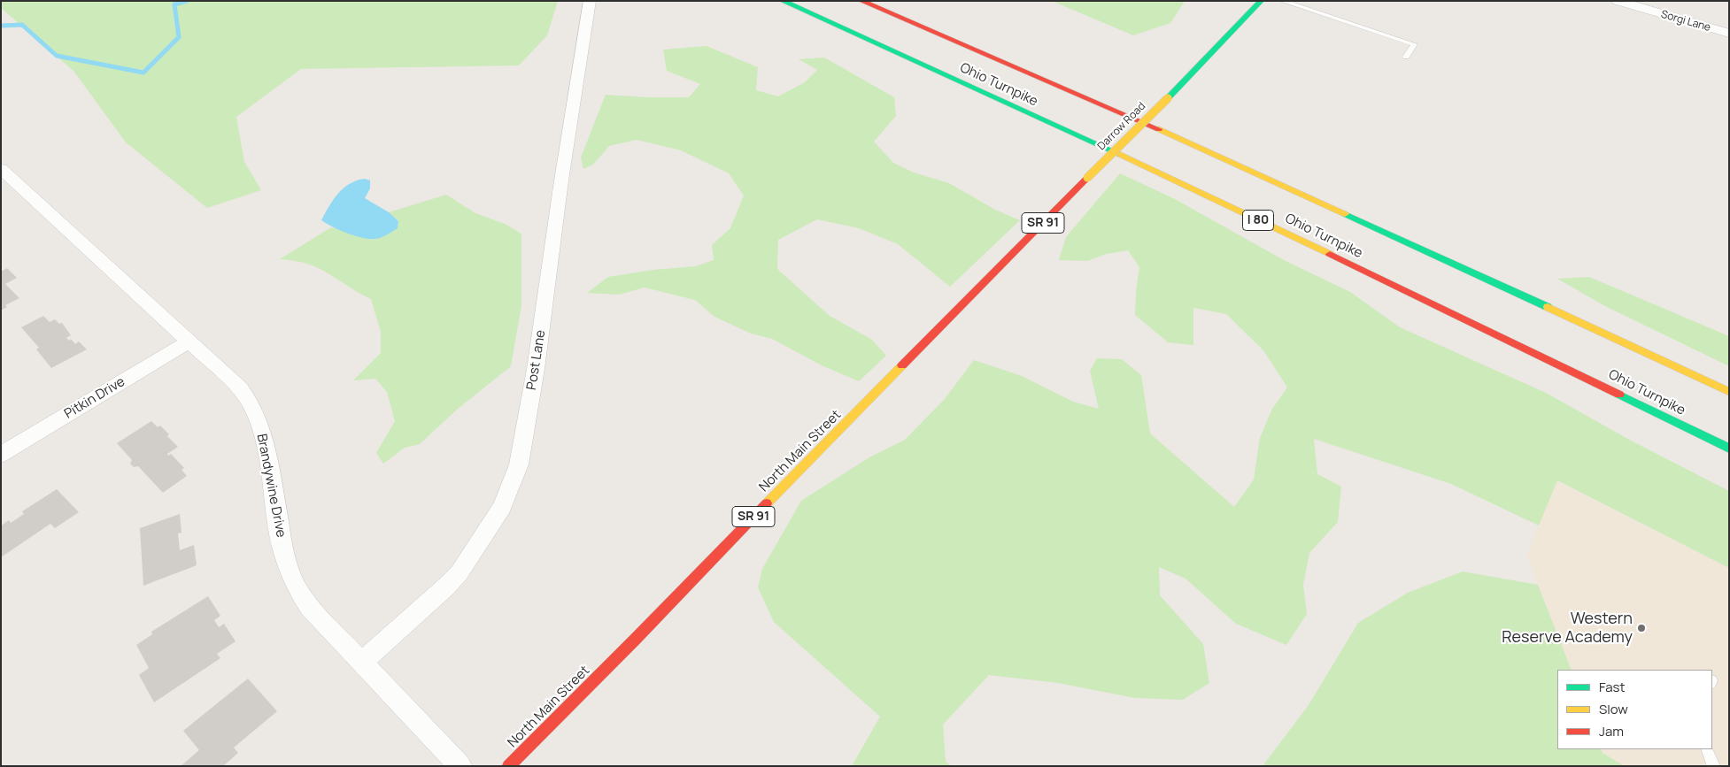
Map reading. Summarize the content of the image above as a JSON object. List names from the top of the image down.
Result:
{
  "streets": {
    "main road": [
      "Ohio Turnpike",
      "Darrow Road",
      "I 80",
      "SR 91",
      "North Main Street"
    ],
    "street": [
      "Sorgi Lane",
      "Post Lane",
      "Pitkin Drive",
      "Brandywine Drive"
    ]
  },
  "crossings": [
    ["Darrow Road", "North Main Street"],
    ["Post Lane", "Brandywine Drive"],
    ["Pitkin Drive", "Brandywine Drive"]
  ],
  "places": ["Western Reserve Academy"],
  "legend": ["Fast", "Slow", "Jam"]
}
